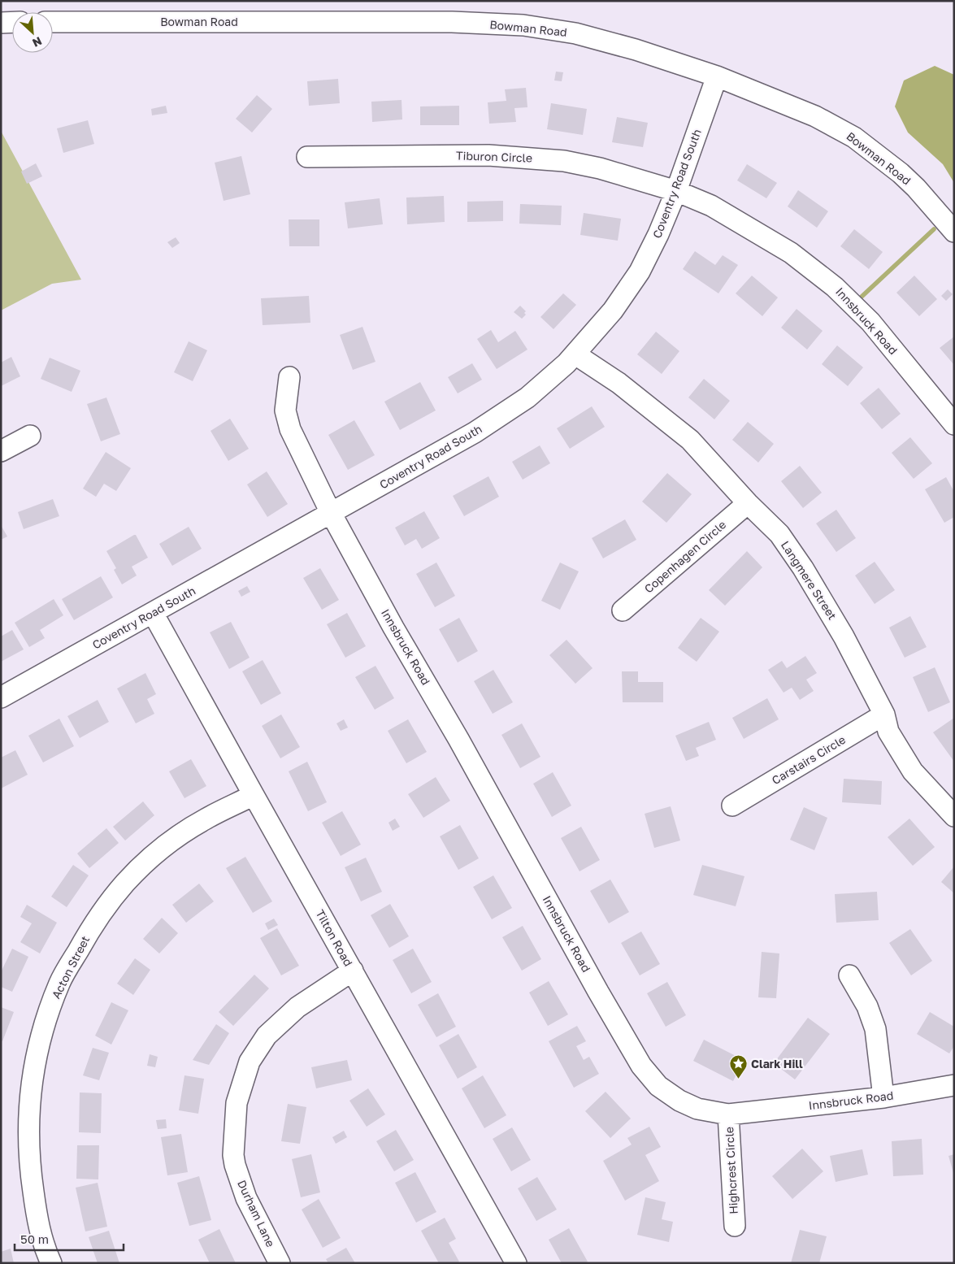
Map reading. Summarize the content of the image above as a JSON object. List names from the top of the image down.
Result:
{
  "streets": {
    "street": [
      "Bowman Road",
      "Tiburon Circle",
      "Coventry Road South",
      "Innsbruck Road",
      "Copenhagen Circle",
      "Langmere Street",
      "Carstairs Circle",
      "Tilton Road",
      "Acton Street",
      "Highcrest Circle",
      "Durham Lane"
    ]
  },
  "crossings": [
    ["Bowman Road", "Coventry Road South"],
    ["Tiburon Circle", "Coventry Road South"],
    ["Tiburon Circle", "Innsbruck Road"],
    ["Coventry Road South", "Innsbruck Road"],
    ["Coventry Road South", "Langmere Street"],
    ["Coventry Road South", "Tilton Road"],
    ["Innsbruck Road", "Highcrest Circle"],
    ["Copenhagen Circle", "Langmere Street"],
    ["Langmere Street", "Carstairs Circle"],
    ["Tilton Road", "Acton Street"],
    ["Tilton Road", "Durham Lane"]
  ],
  "places": {
    "place": ["Clark Hill"]
  },
  "scale_bar": "50 m",
  "north": "bottom right"
}
